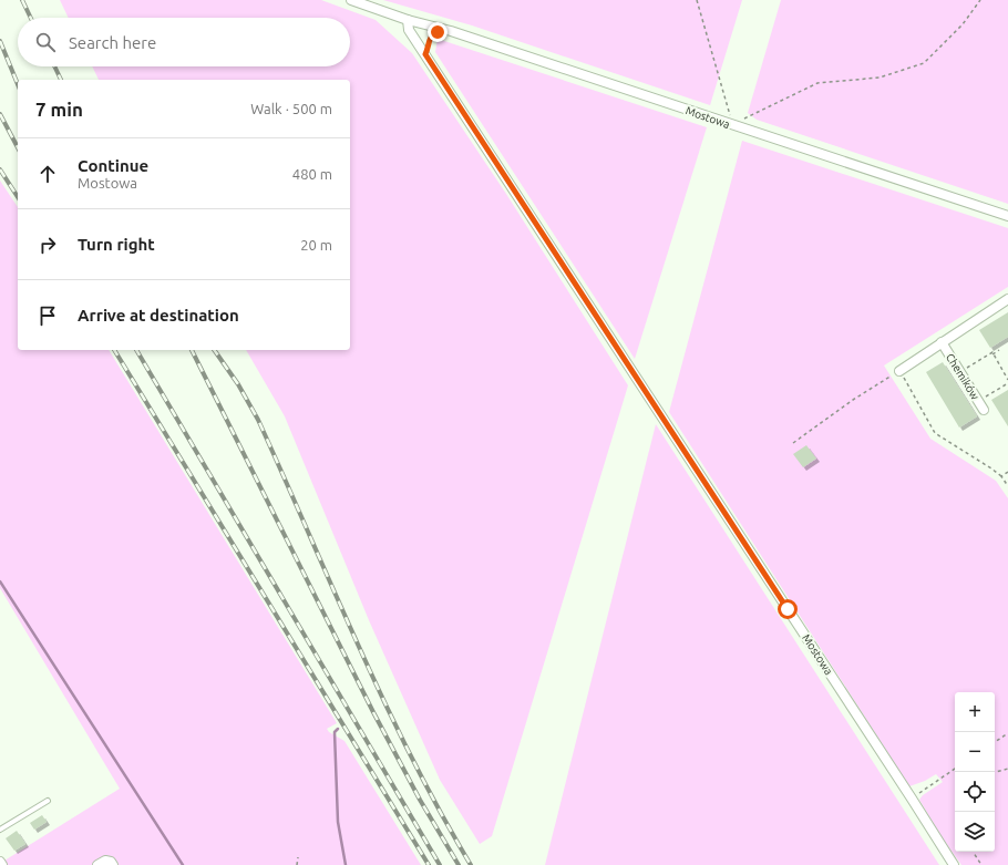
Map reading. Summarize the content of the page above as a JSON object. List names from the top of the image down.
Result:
{
  "streets": {
    "street": ["Mostowa", "Chemików"]
  },
  "page": {
    "search": "Search here",
    "heading": ["7 min", "Walk · 500 m"],
    "list": [
      ["Continue", "Mostowa", "480 m"],
      ["Turn right", "20 m"],
      "Arrive at destination"
    ],
    "map_buttons": ["+", "−"]
  }
}
